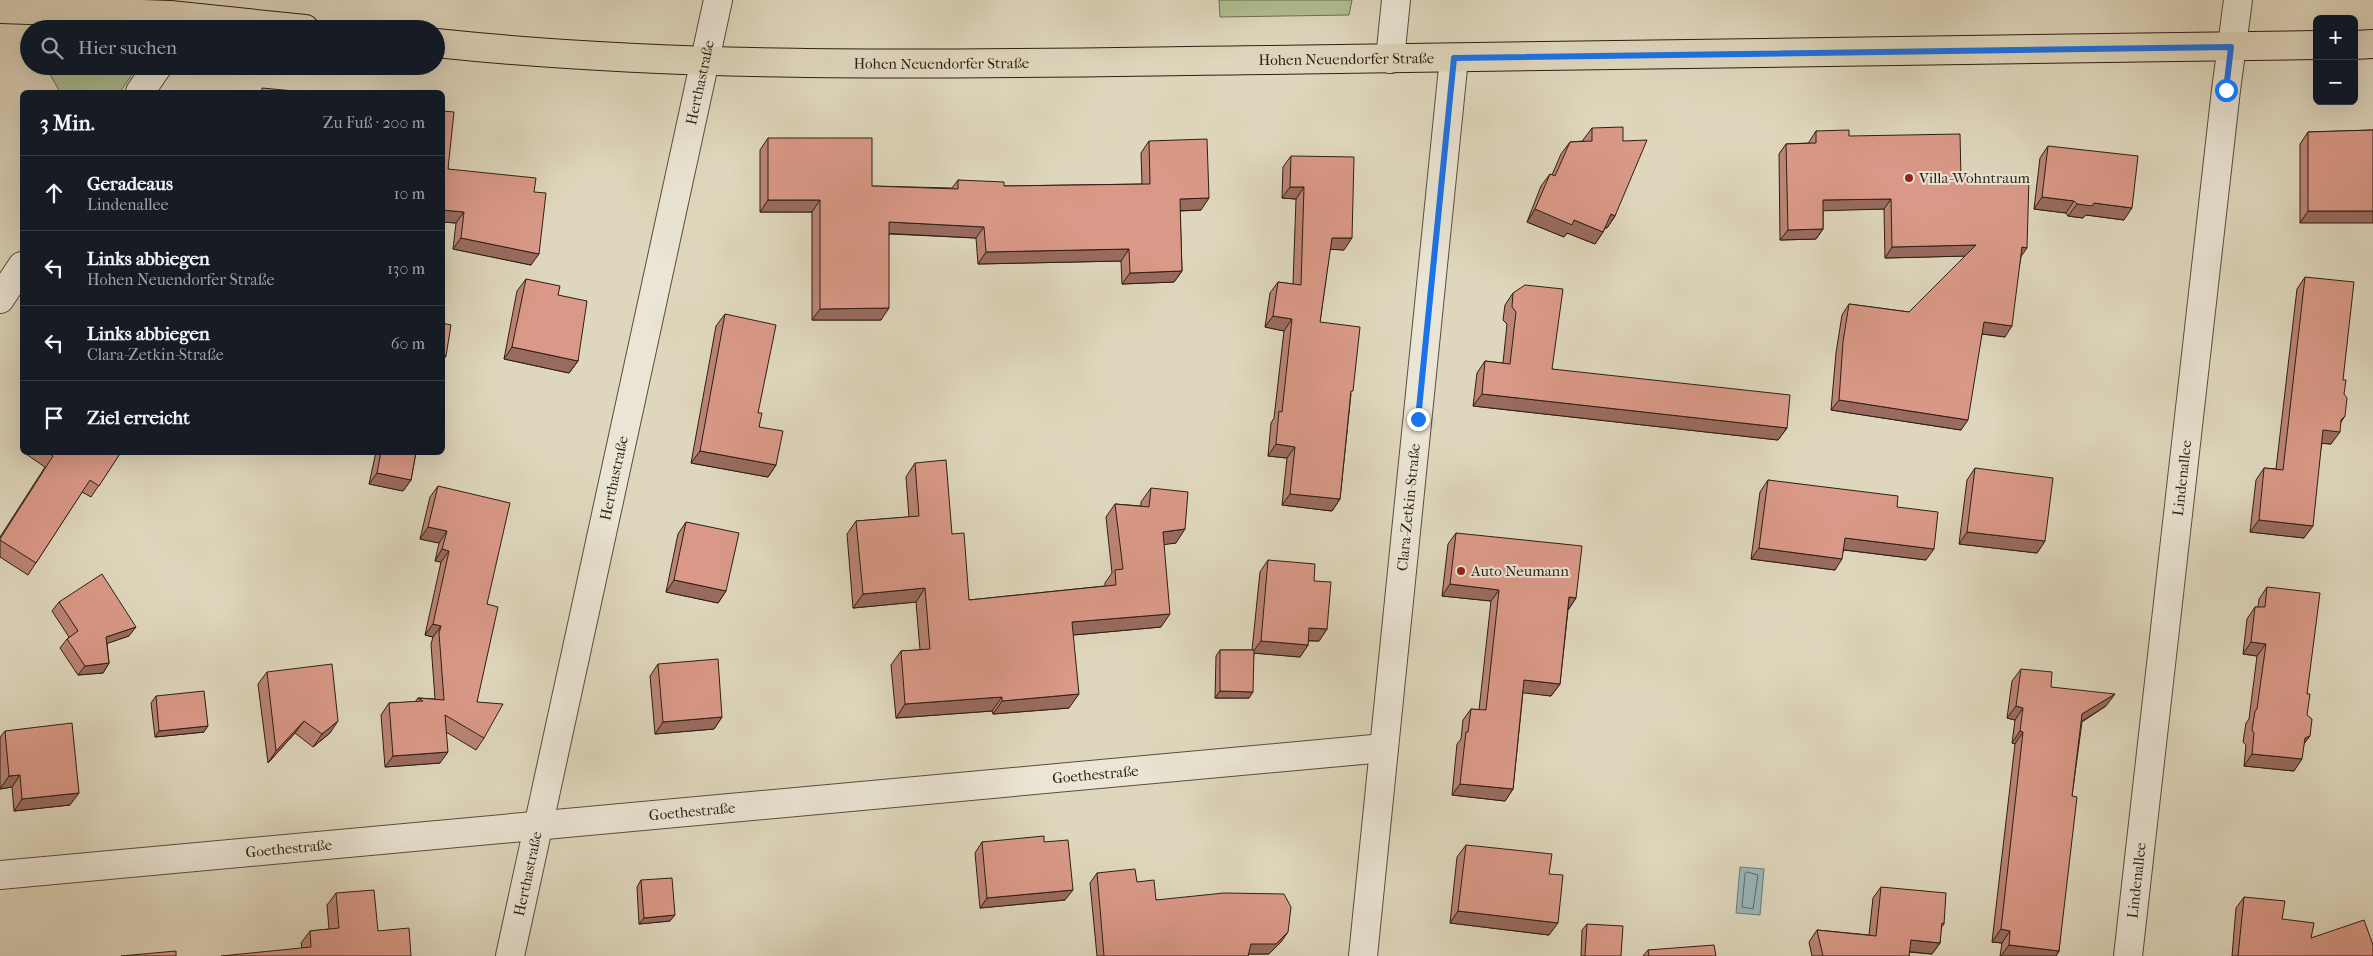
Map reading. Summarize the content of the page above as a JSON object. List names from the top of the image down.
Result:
{
  "streets": {
    "main road": ["Hohen Neuendorfer Straße"],
    "street": [
      "Herthastraße",
      "Lindenallee",
      "Clara-Zetkin-Straße",
      "Goethestraße"
    ]
  },
  "crossings": [
    ["Hohen Neuendorfer Straße", "Herthastraße"],
    ["Hohen Neuendorfer Straße", "Lindenallee"],
    ["Hohen Neuendorfer Straße", "Clara-Zetkin-Straße"],
    ["Herthastraße", "Goethestraße"],
    ["Clara-Zetkin-Straße", "Goethestraße"]
  ],
  "places": ["Villa-Wohntraum", "Auto Neumann"],
  "page": {
    "map_buttons": ["+", "−"],
    "search": "Hier suchen",
    "heading": ["3 Min.", "Zu Fuß · 200 m"],
    "list": [
      ["Geradeaus", "Lindenallee", "10 m"],
      ["Links abbiegen", "Hohen Neuendorfer Straße", "130 m"],
      ["Links abbiegen", "Clara-Zetkin-Straße", "60 m"],
      "Ziel erreicht"
    ]
  }
}
